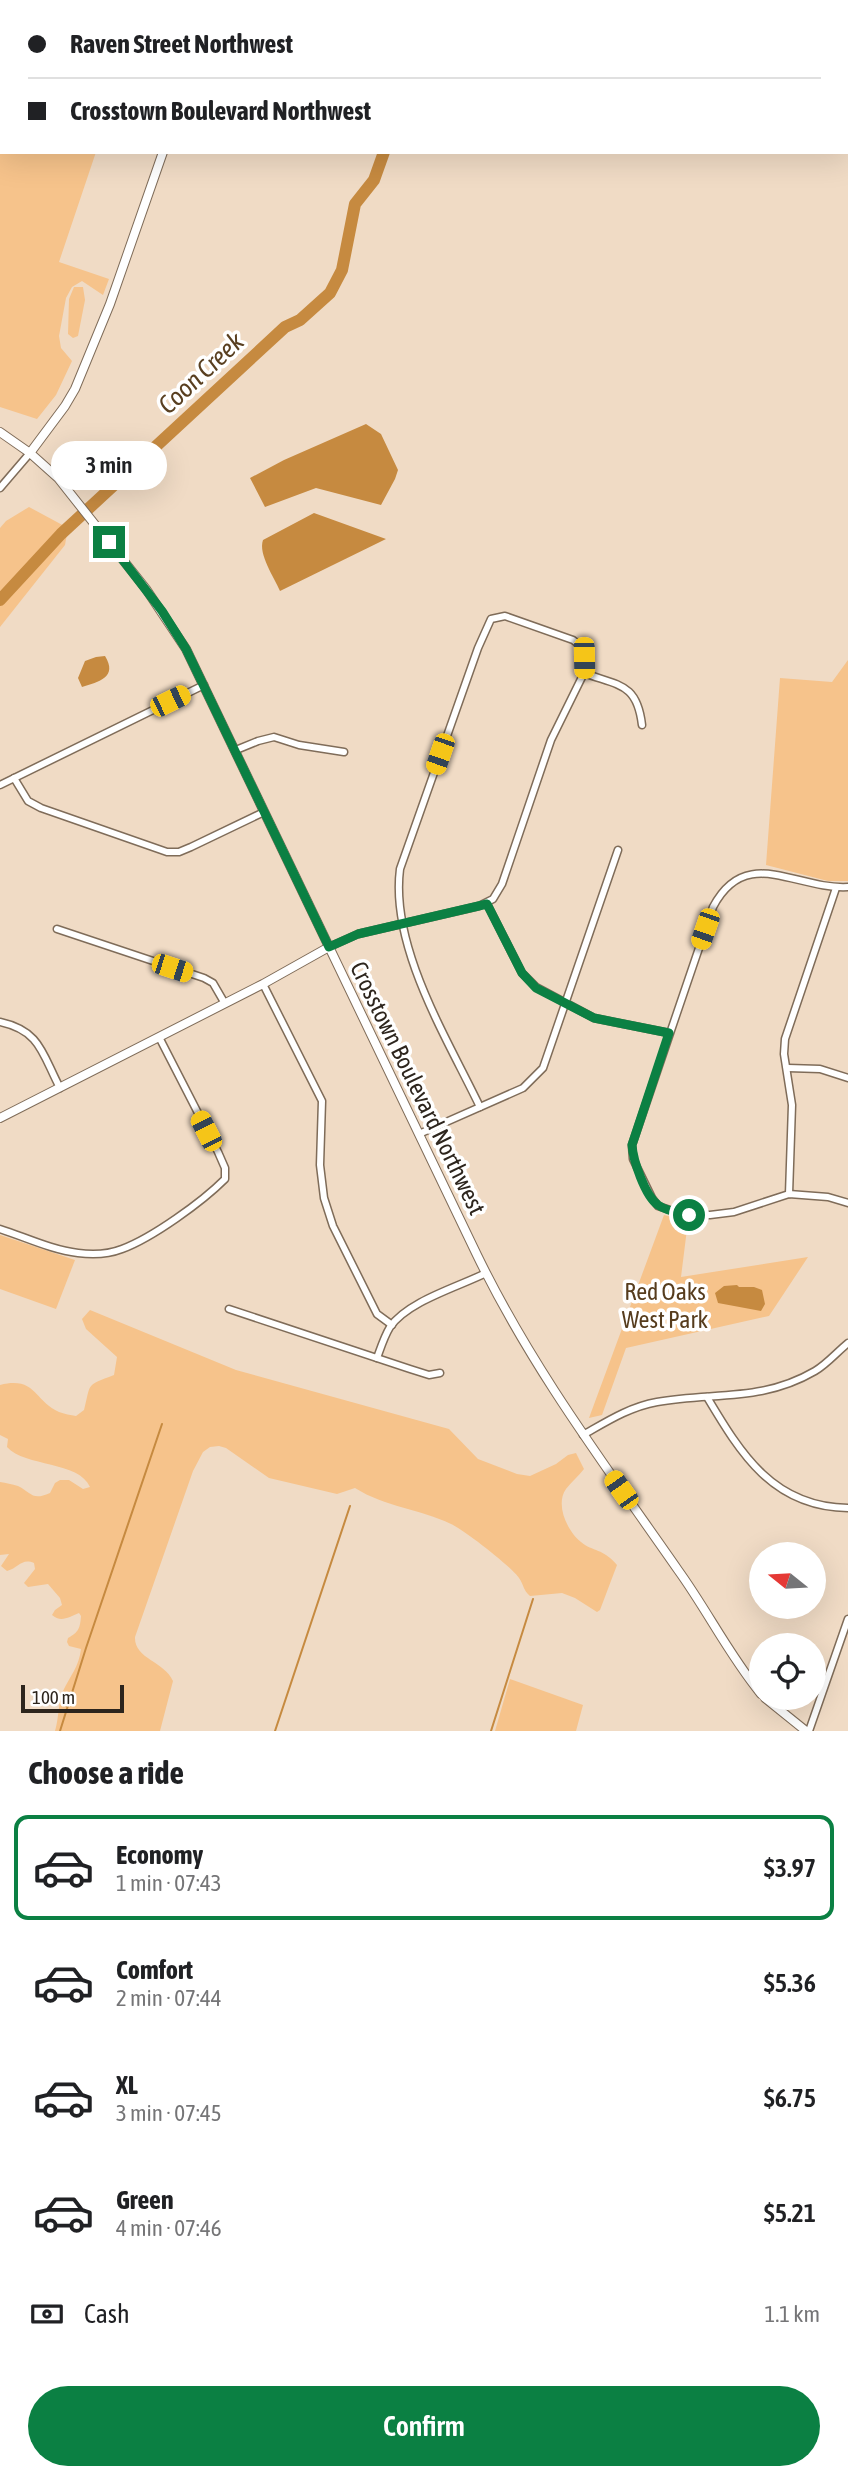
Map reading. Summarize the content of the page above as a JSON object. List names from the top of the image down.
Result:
{
  "streets": {
    "street": ["Crosstown Boulevard Northwest"]
  },
  "water": ["Coon Creek"],
  "parks": ["Red Oaks West Park"],
  "scale_bar": "100 m",
  "north": "left",
  "page": {
    "banner": ["Raven Street Northwest", "Crosstown Boulevard Northwest"],
    "bubble": "3 min",
    "scale": "100 m",
    "heading": "Choose a ride",
    "list": [
      {
        "name": "Economy",
        "note": "1 min · 07:43",
        "value": "$3.97"
      },
      {
        "name": "Comfort",
        "note": "2 min · 07:44",
        "value": "$5.36"
      },
      {
        "name": "XL",
        "note": "3 min · 07:45",
        "value": "$6.75"
      },
      {
        "name": "Green",
        "note": "4 min · 07:46",
        "value": "$5.21"
      }
    ],
    "pay": ["Cash", "1.1 km"],
    "buttons": "Confirm"
  }
}
